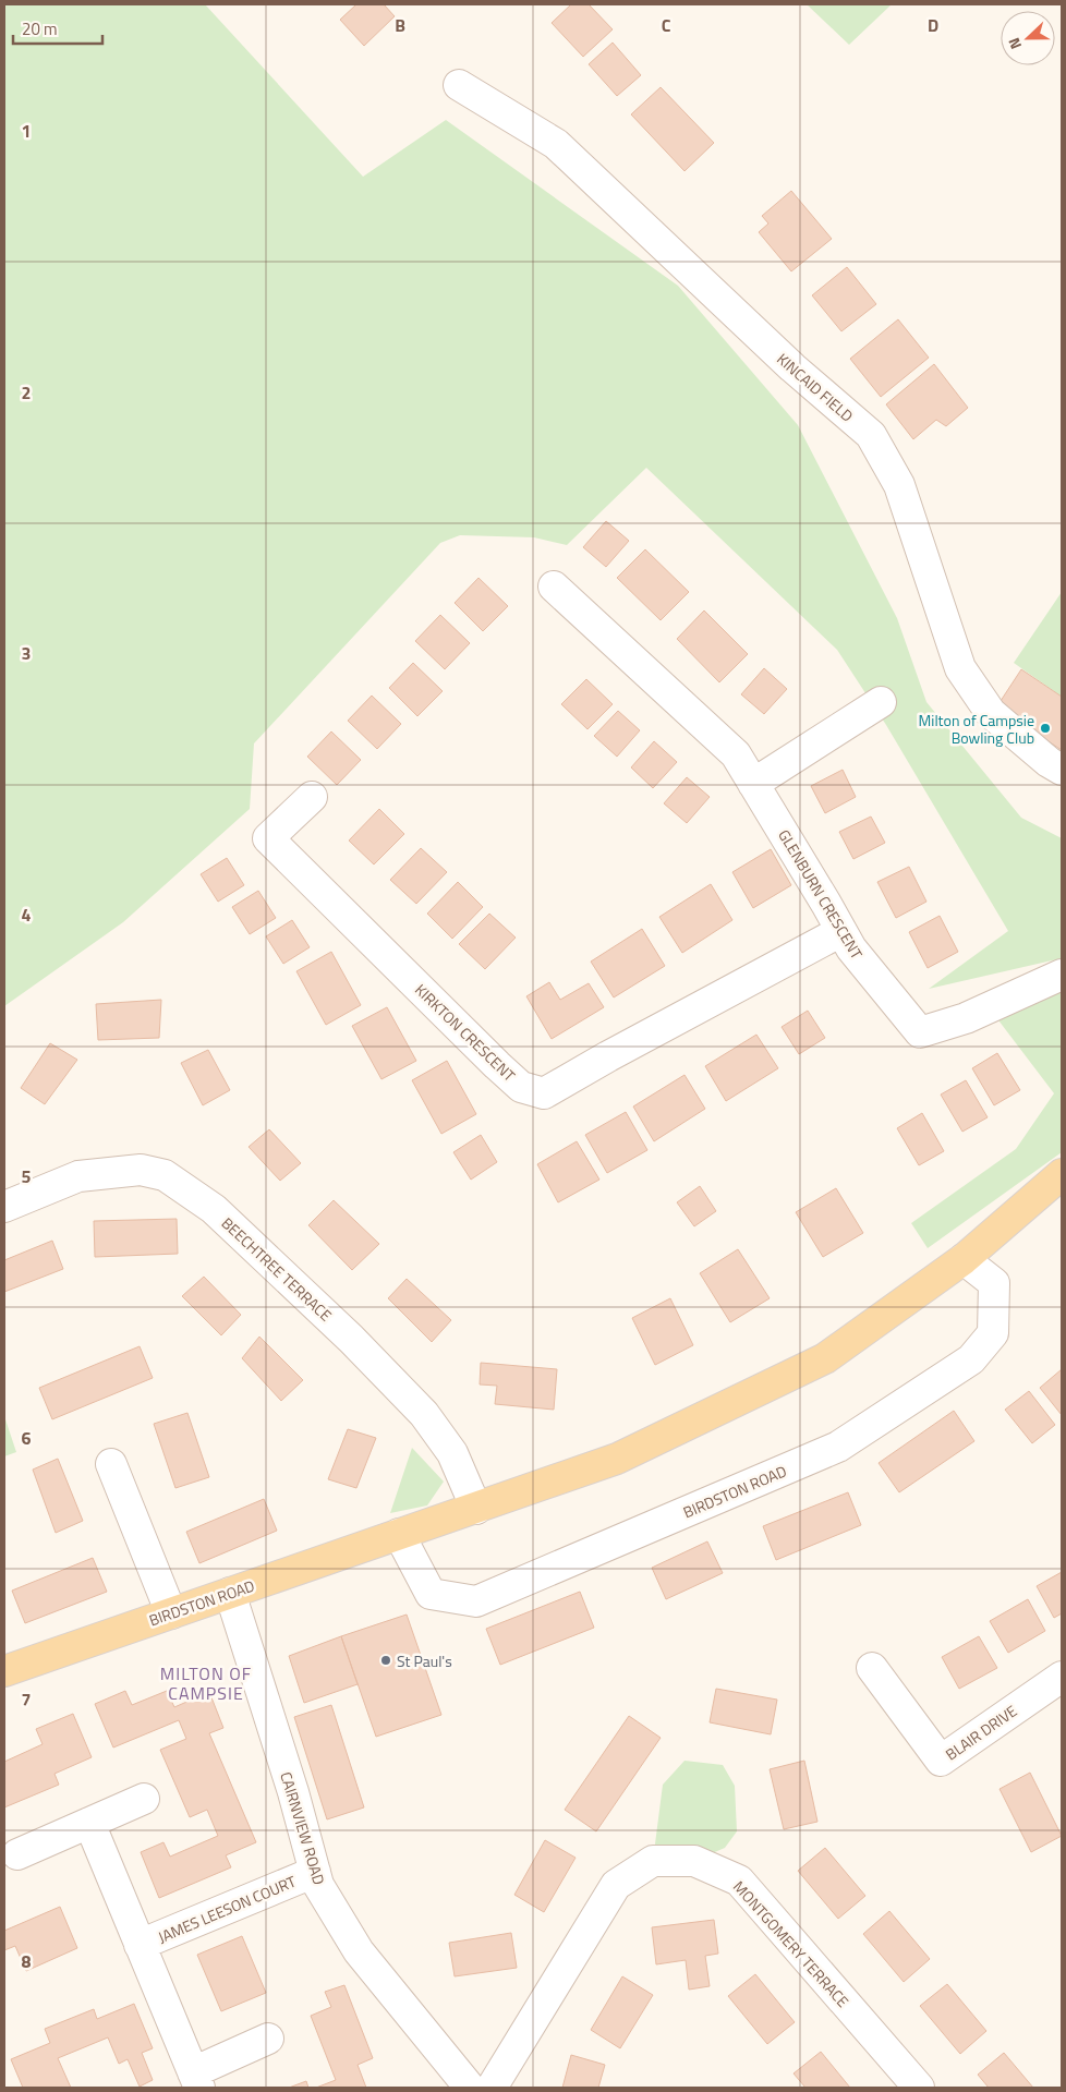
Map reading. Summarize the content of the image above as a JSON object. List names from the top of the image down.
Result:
{
  "streets": {
    "main road": ["BIRDSTON ROAD"],
    "street": [
      "KINCAID FIELD",
      "GLENBURN CRESCENT",
      "KIRKTON CRESCENT",
      "BEECHTREE TERRACE",
      "BLAIR DRIVE",
      "CAIRNVIEW ROAD",
      "JAMES LEESON COURT",
      "MONTGOMERY TERRACE"
    ]
  },
  "crossings": [
    ["GLENBURN CRESCENT", "KIRKTON CRESCENT"],
    ["BEECHTREE TERRACE", "BIRDSTON ROAD"],
    ["BIRDSTON ROAD", "CAIRNVIEW ROAD"],
    ["CAIRNVIEW ROAD", "JAMES LEESON COURT"]
  ],
  "districts": ["MILTON OF CAMPSIE"],
  "places": ["Milton of Campsie Bowling Club", "St Paul's"],
  "scale_bar": "20 m",
  "north": "left",
  "grid": {
    "columns": ["B", "C", "D"],
    "rows": [
      "1",
      "2",
      "3",
      "4",
      "5",
      "6",
      "7",
      "8"
    ]
  }
}
